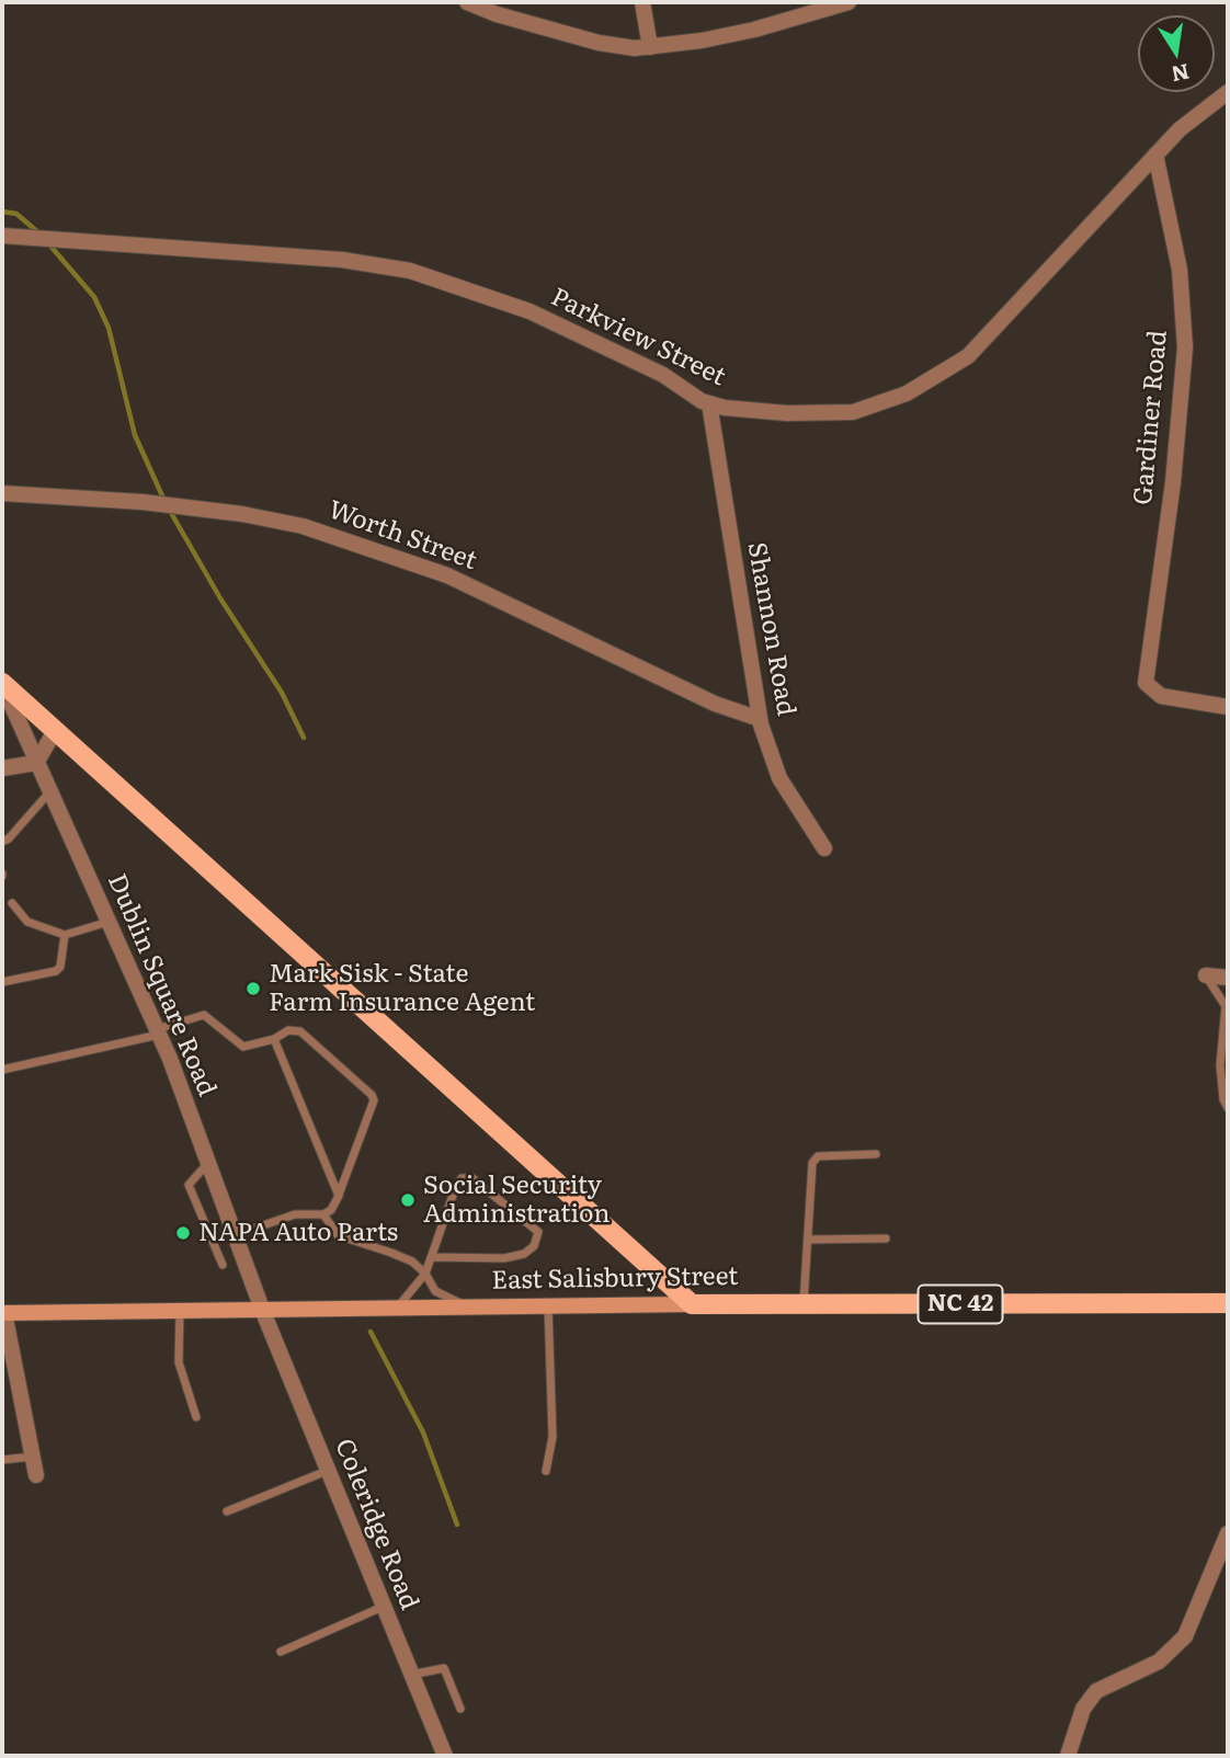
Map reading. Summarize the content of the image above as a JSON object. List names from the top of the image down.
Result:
{
  "streets": {
    "main road": ["East Salisbury Street", "NC 42"],
    "street": [
      "Parkview Street",
      "Gardiner Road",
      "Worth Street",
      "Shannon Road",
      "Dublin Square Road",
      "Coleridge Road"
    ]
  },
  "crossings": [
    ["Parkview Street", "Gardiner Road"],
    ["Parkview Street", "Shannon Road"],
    ["Worth Street", "Shannon Road"],
    ["Dublin Square Road", "East Salisbury Street"],
    ["Dublin Square Road", "Coleridge Road"],
    ["East Salisbury Street", "Coleridge Road"]
  ],
  "places": ["Mark Sisk - State Farm Insurance Agent", "Social Security Administration", "NAPA Auto Parts"],
  "north": "bottom"
}
